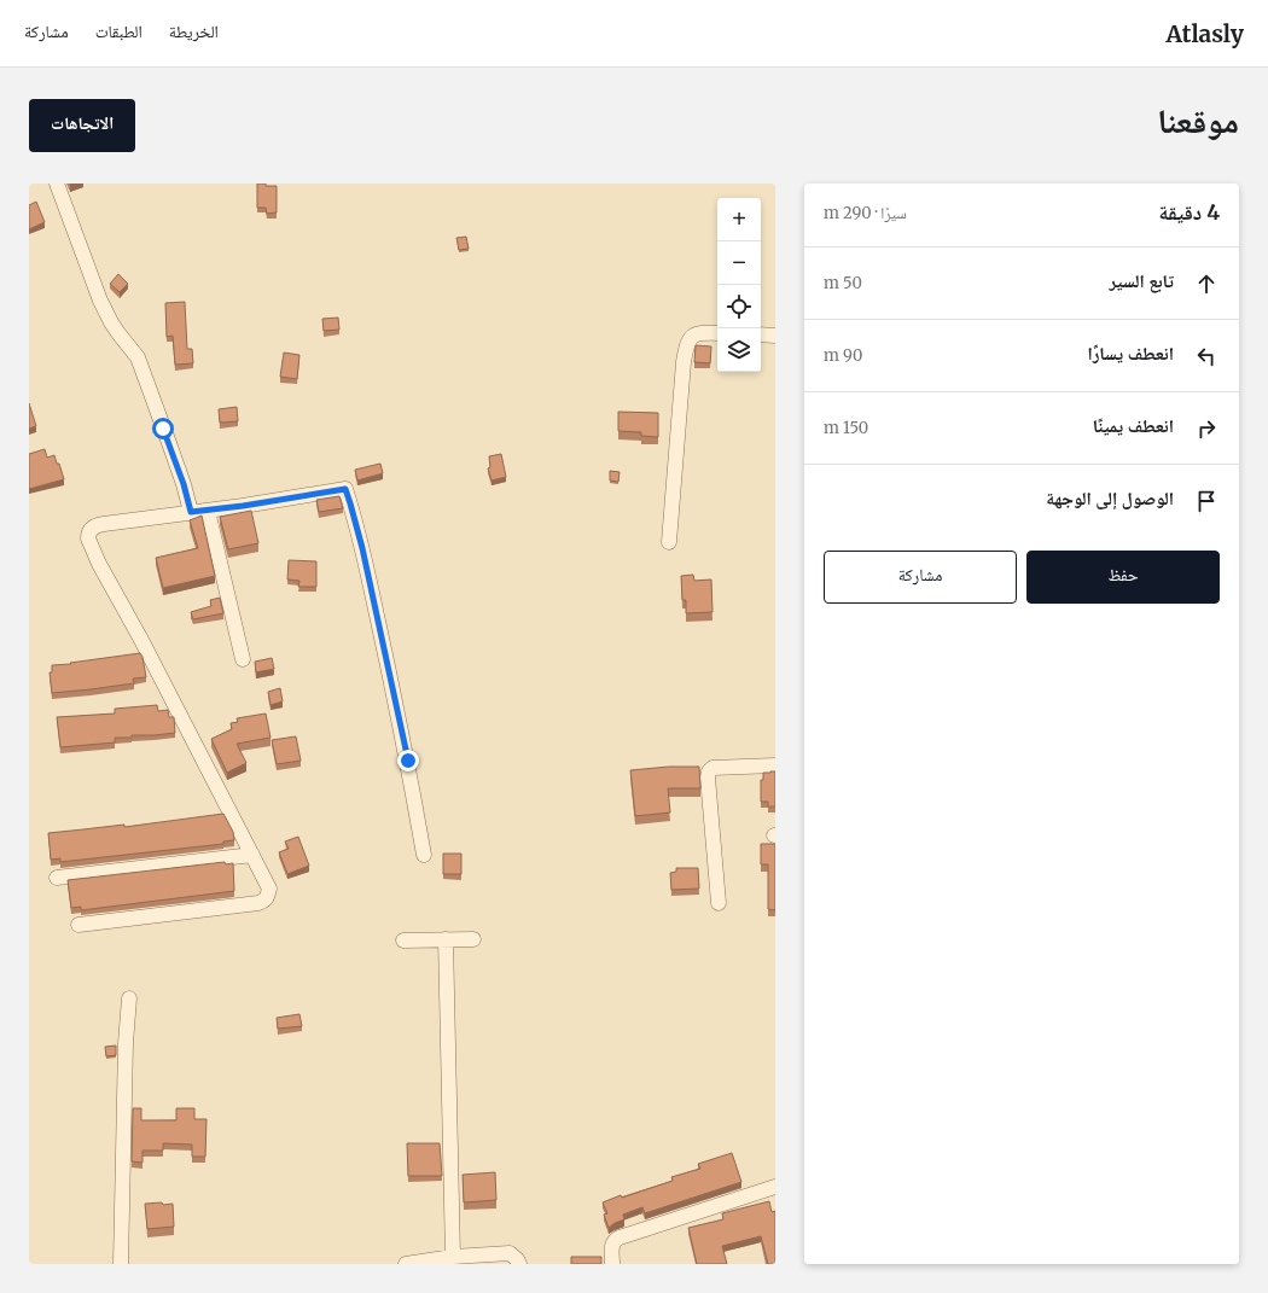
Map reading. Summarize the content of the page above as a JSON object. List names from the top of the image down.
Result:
{
  "page": {
    "header": "Atlasly",
    "nav": ["الخريطة", "الطبقات", "مشاركة"],
    "title": "موقعنا",
    "buttons": [
      "الاتجاهات",
      ["حفظ", "مشاركة"]
    ],
    "heading": ["4 دقيقة", "سيرًا · 290 m"],
    "map_buttons": ["+", "−"],
    "list": [
      ["تابع السير", "50 m"],
      ["انعطف يسارًا", "90 m"],
      ["انعطف يمينًا", "150 m"],
      "الوصول إلى الوجهة"
    ]
  }
}
